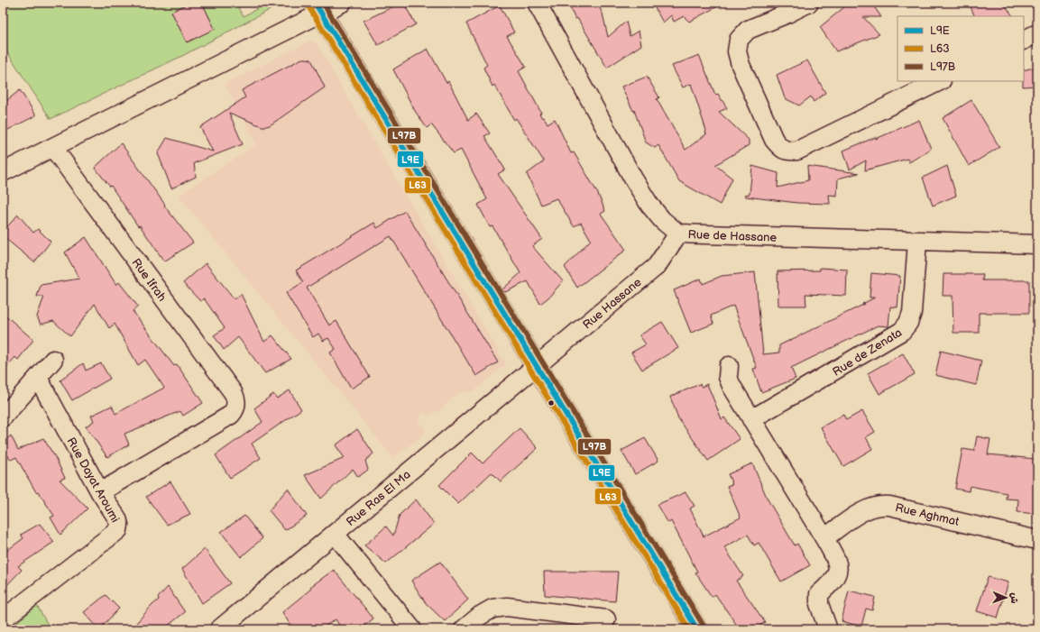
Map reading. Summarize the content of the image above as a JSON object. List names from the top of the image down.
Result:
{
  "streets": {
    "street": [
      "Rue de Hassane",
      "Rue Ifrah",
      "Rue Hassane",
      "Rue de Zenata",
      "Rue Dayat Aroumi",
      "Rue Ras El Ma",
      "Rue Aghmat"
    ]
  },
  "crossings": [
    ["Rue de Hassane", "Rue Hassane"],
    ["Rue de Hassane", "Rue de Zenata"],
    ["Rue Ifrah", "Rue Dayat Aroumi"],
    ["Rue Hassane", "Rue Ras El Ma"]
  ],
  "lines": ["transit line L9E", "transit line L97B", "transit line L63"],
  "legend": ["L9E", "L63", "L97B"],
  "north": "right"
}
